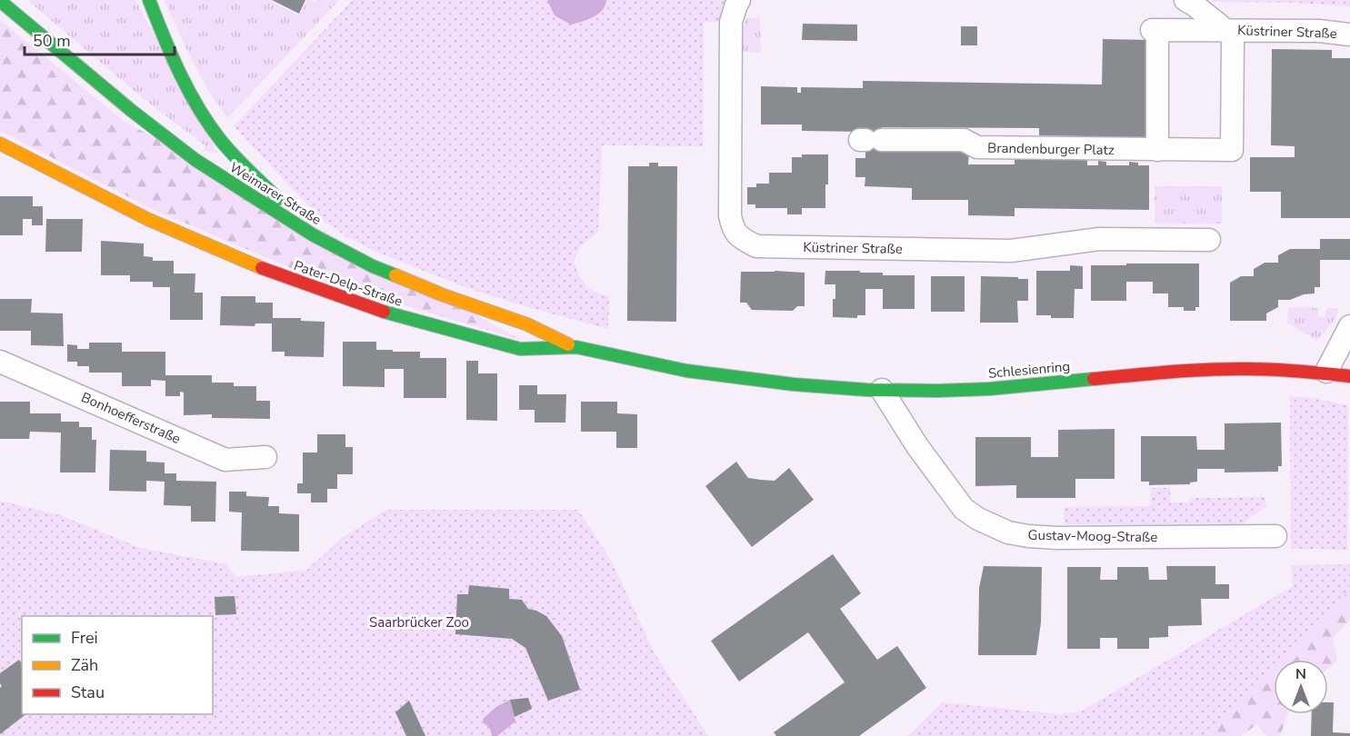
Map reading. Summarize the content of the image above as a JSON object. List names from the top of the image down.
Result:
{
  "streets": {
    "street": [
      "Küstriner Straße",
      "Brandenburger Platz",
      "Weimarer Straße",
      "Pater-Delp-Straße",
      "Schlesienring",
      "Bonhoefferstraße",
      "Gustav-Moog-Straße"
    ]
  },
  "crossings": [
    ["Küstriner Straße", "Brandenburger Platz"],
    ["Weimarer Straße", "Pater-Delp-Straße"],
    ["Pater-Delp-Straße", "Schlesienring"],
    ["Schlesienring", "Gustav-Moog-Straße"]
  ],
  "parks": ["Saarbrücker Zoo"],
  "legend": ["Frei", "Zäh", "Stau"],
  "scale_bar": "50 m",
  "north": "top"
}
